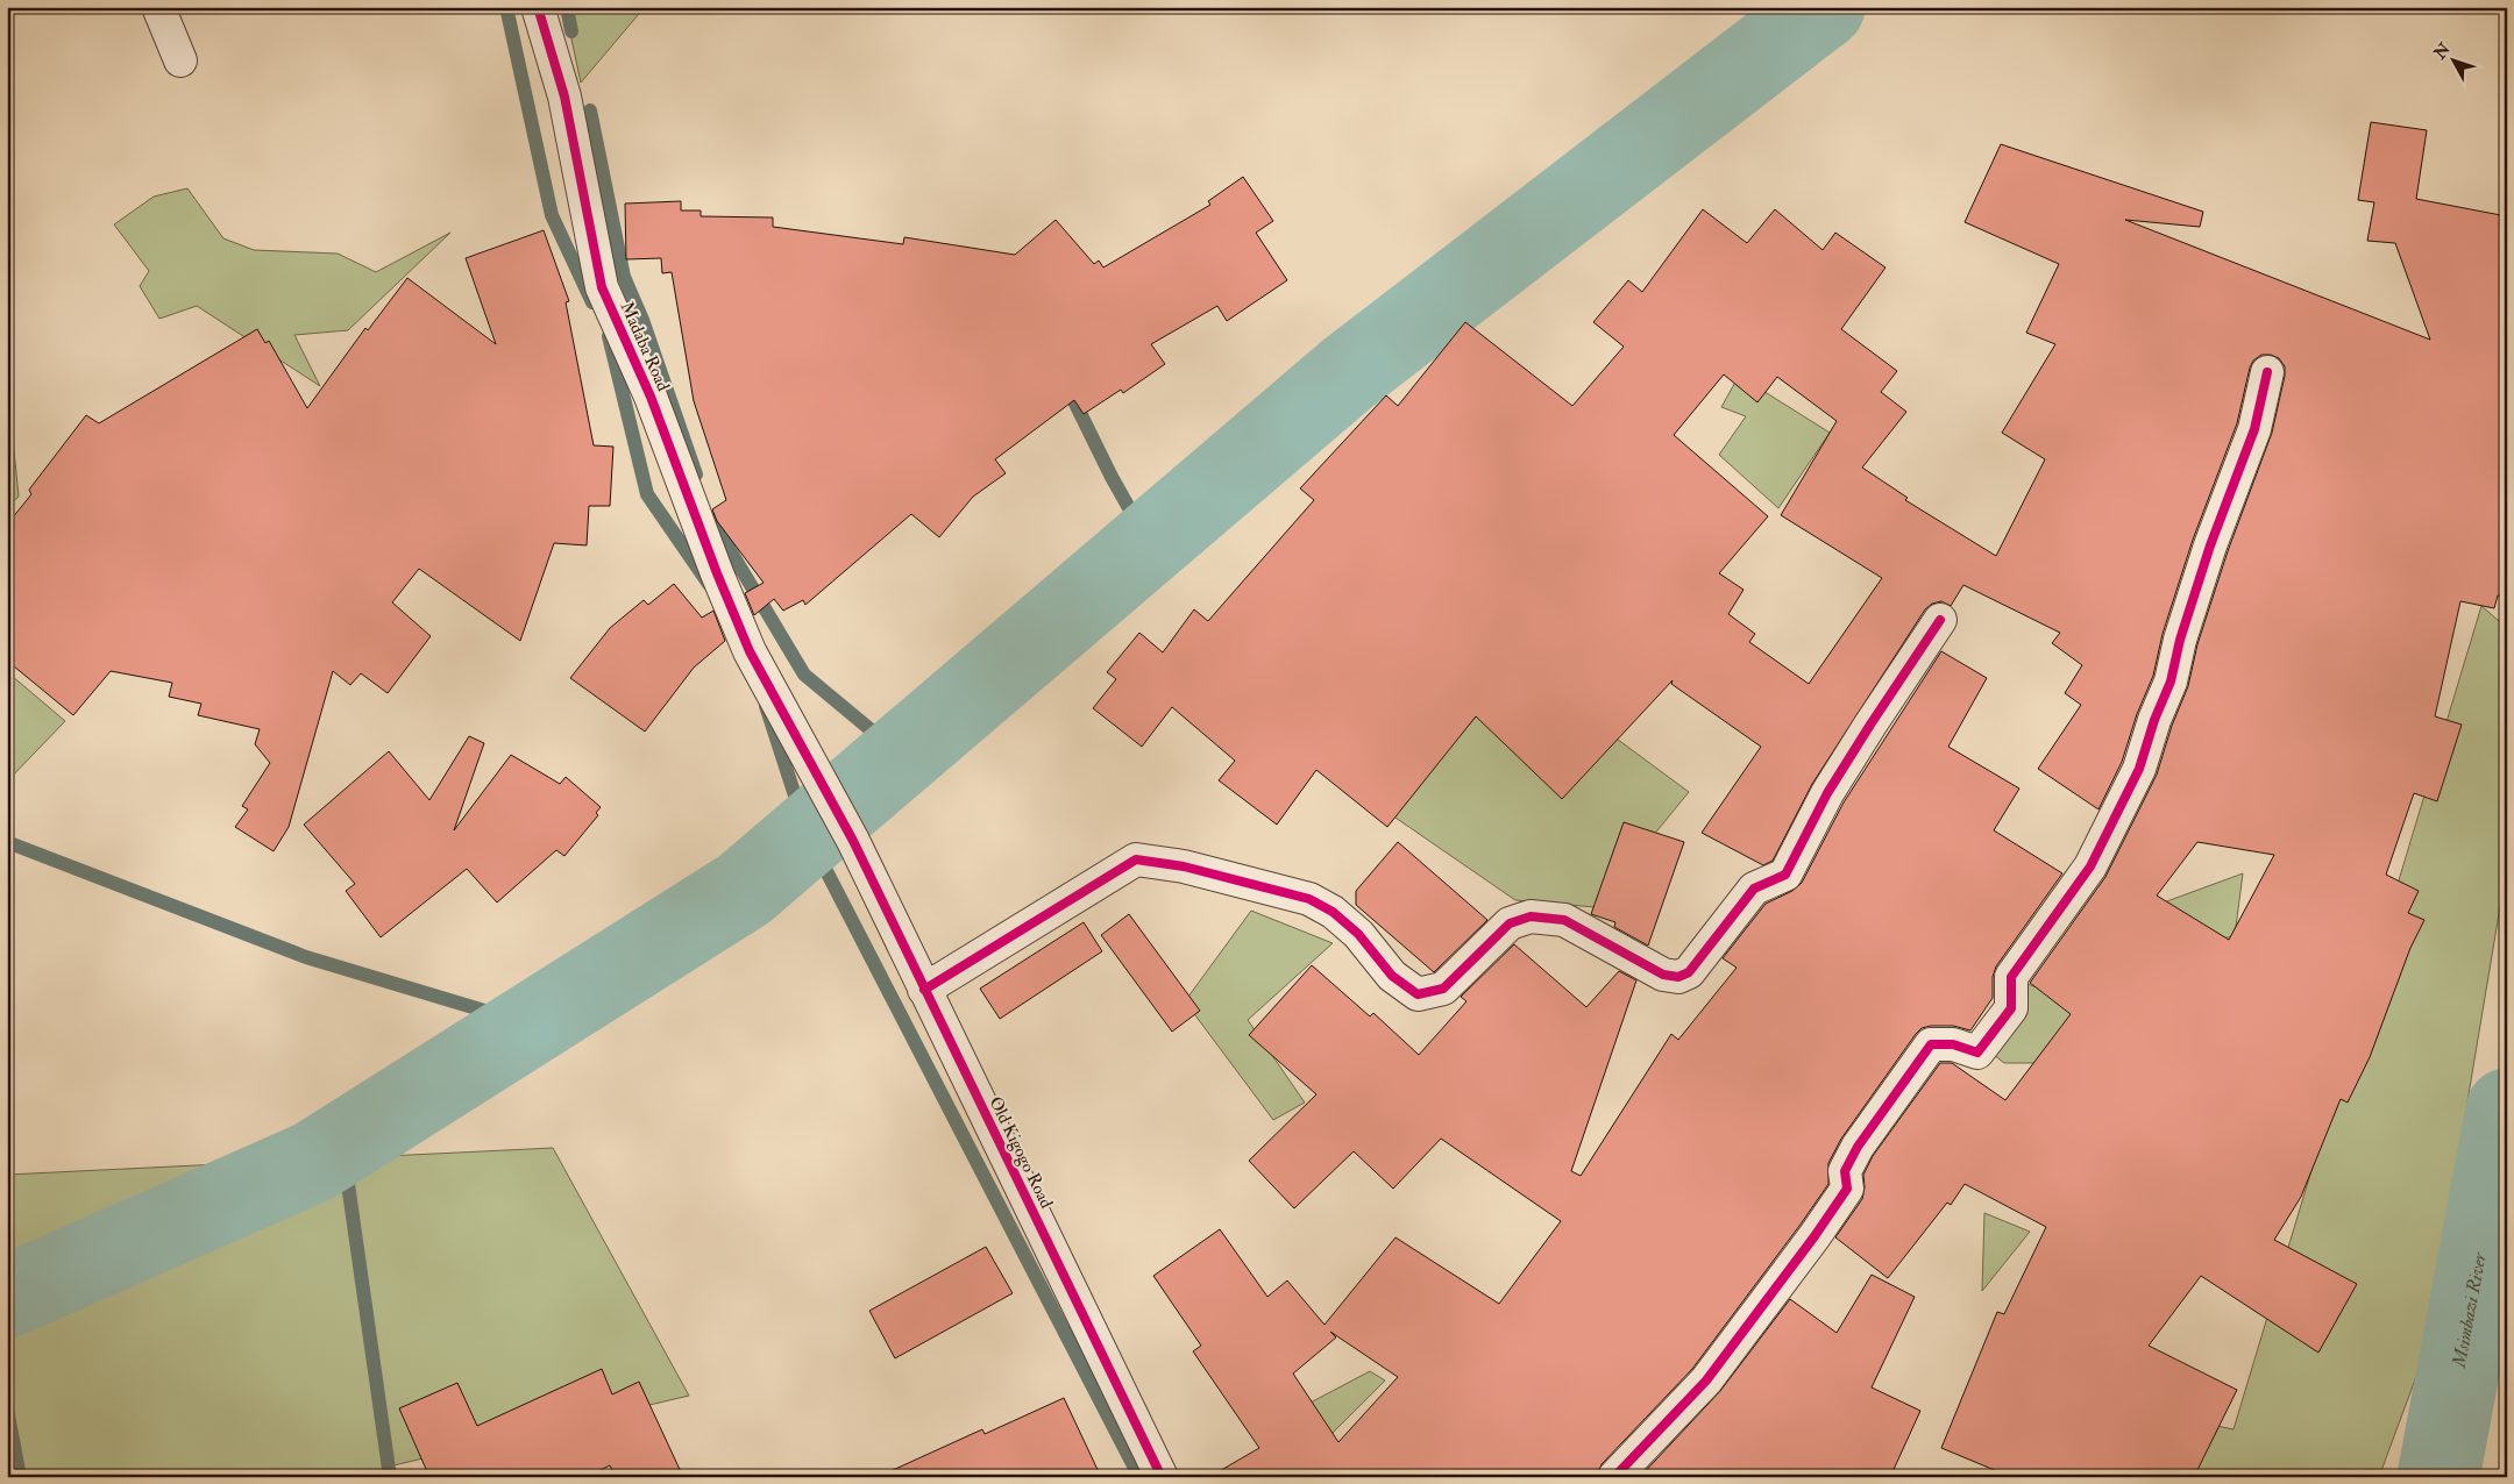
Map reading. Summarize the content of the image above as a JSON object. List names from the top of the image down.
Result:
{
  "streets": {
    "street": ["Madaba Road", "Old Kigogo Road"]
  },
  "crossings": [
    ["Madaba Road", "Old Kigogo Road"]
  ],
  "water": ["Msimbazi River"],
  "north": "top left"
}
